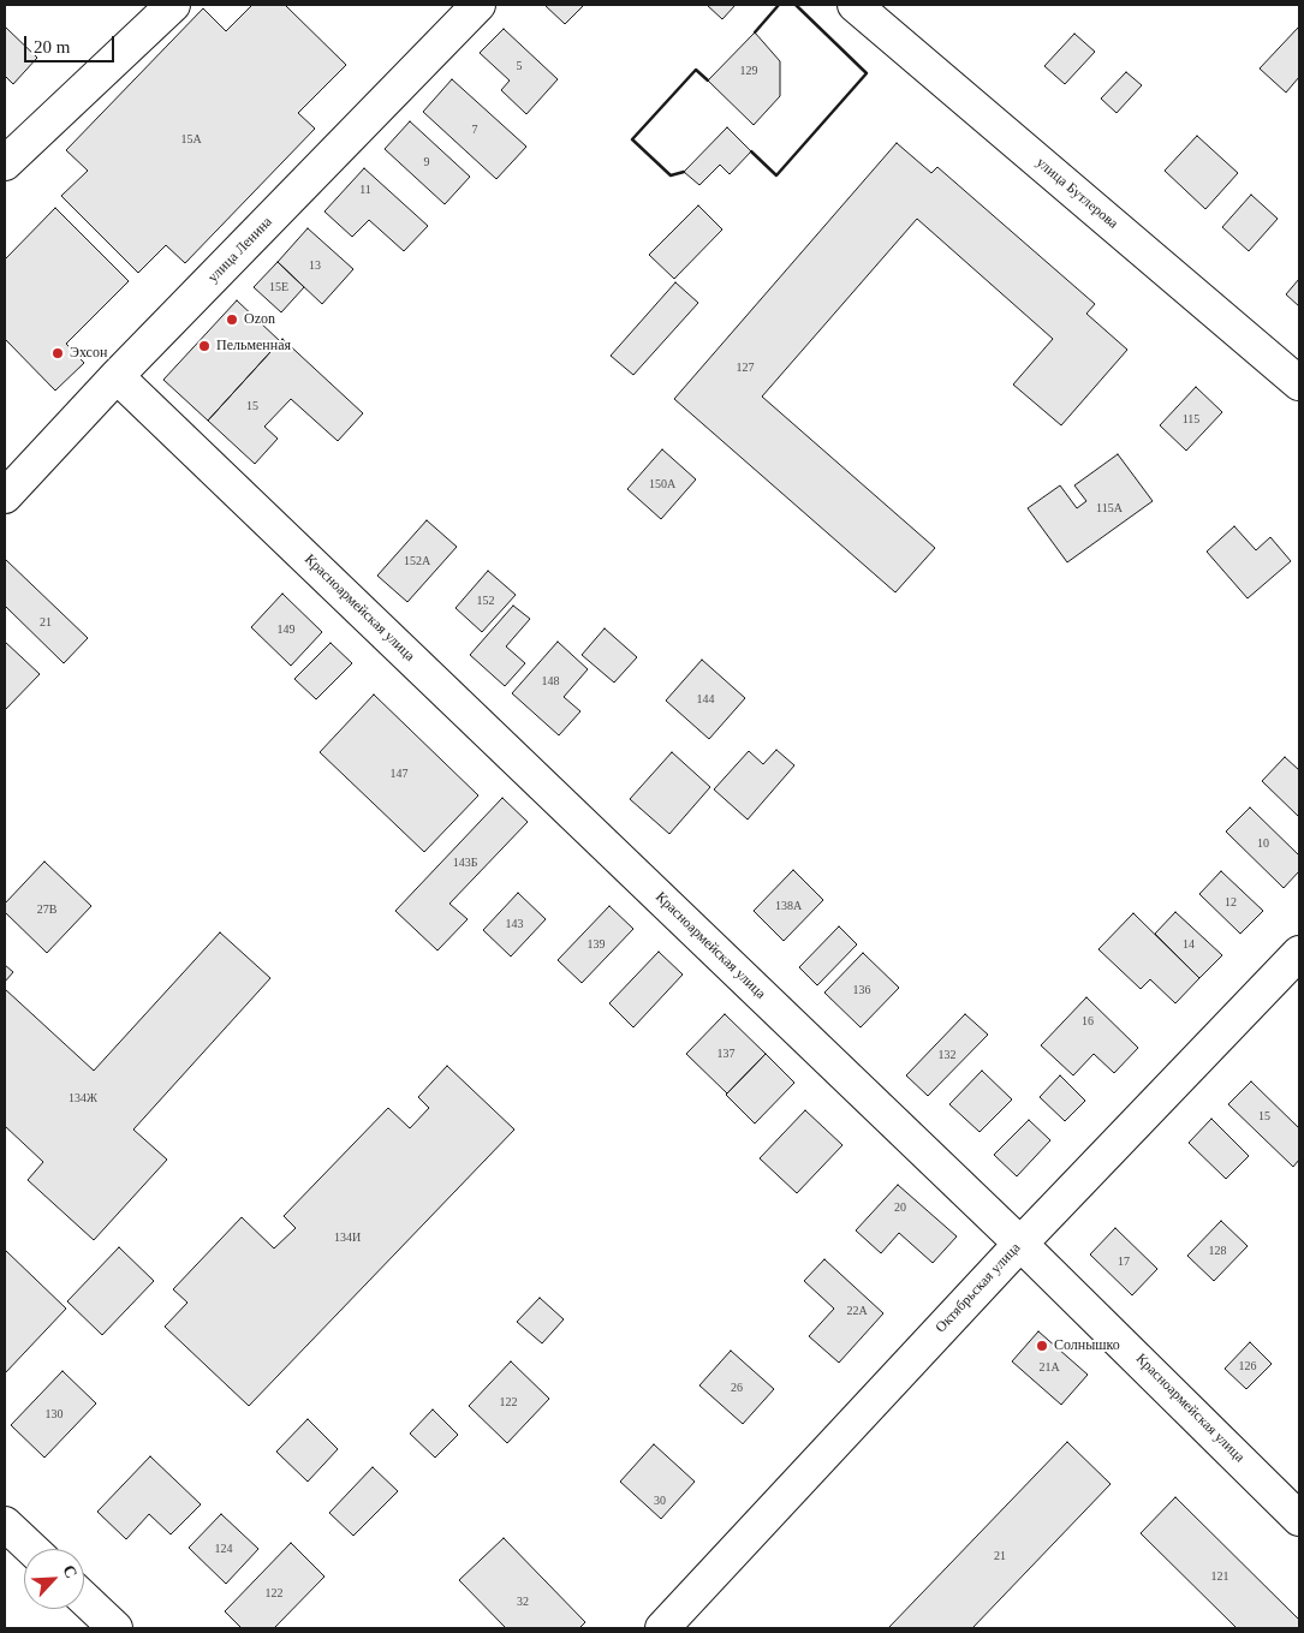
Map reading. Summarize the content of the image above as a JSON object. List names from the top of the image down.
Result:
{
  "streets": {
    "street": [
      "улица Бутлерова",
      "улица Ленина",
      "Красноармейская улица",
      "Октябрьская улица"
    ]
  },
  "crossings": [
    ["улица Ленина", "Красноармейская улица"],
    ["Красноармейская улица", "Октябрьская улица"]
  ],
  "places": [
    "Ozon",
    "Пельменная",
    "Эхсон",
    "Солнышко"
  ],
  "house_numbers": [
    "5",
    "129",
    "7",
    "15А",
    "9",
    "11",
    "13",
    "15Е",
    "127",
    "15",
    "115",
    "150А",
    "115А",
    "152А",
    "152",
    "21",
    "149",
    "148",
    "144",
    "147",
    "10",
    "143Б",
    "12",
    "138А",
    "27В",
    "143",
    "139",
    "14",
    "136",
    "16",
    "137",
    "132",
    "134Ж",
    "15",
    "20",
    "134И",
    "128",
    "17",
    "22А",
    "126",
    "21А",
    "26",
    "122",
    "130",
    "30",
    "124",
    "21",
    "121",
    "122",
    "32"
  ],
  "scale_bar": "20 m",
  "north": "top right"
}
